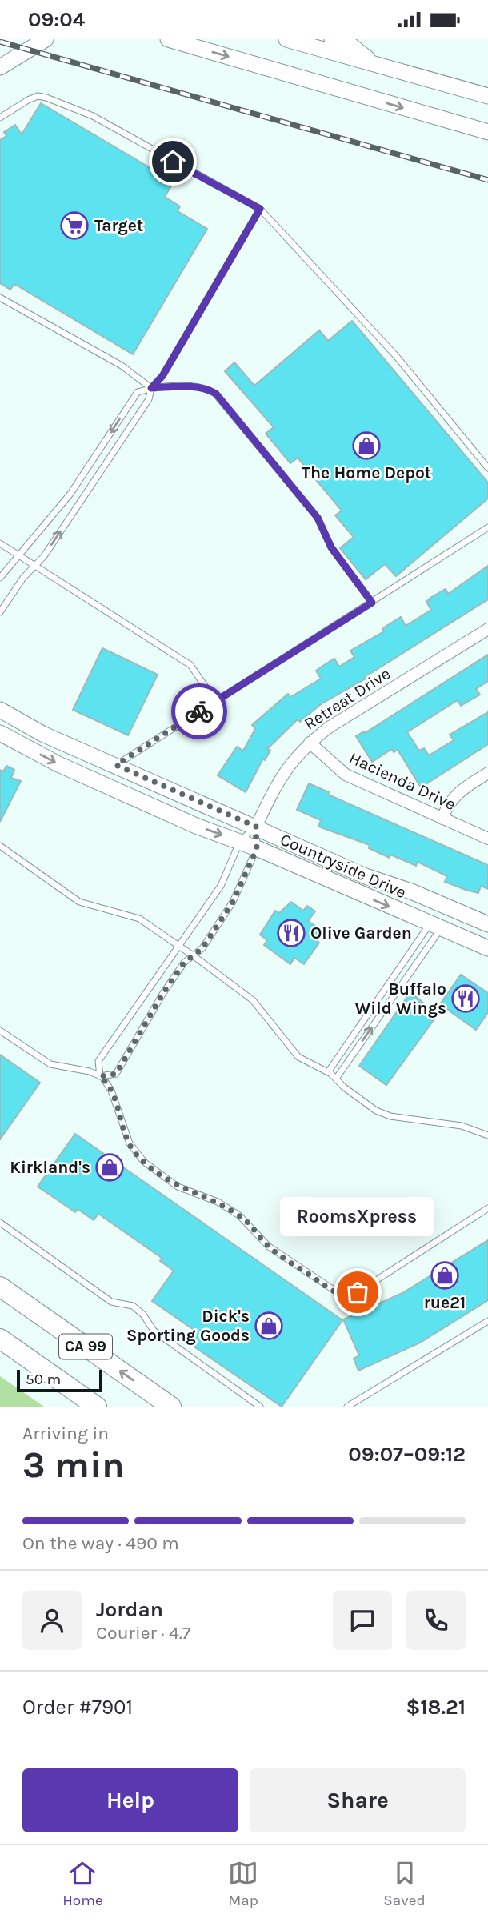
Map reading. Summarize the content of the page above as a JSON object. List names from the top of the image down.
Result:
{
  "streets": {
    "highway": ["CA 99"],
    "street": ["Retreat Drive", "Hacienda Drive", "Countryside Drive"]
  },
  "crossings": [
    ["Retreat Drive", "Hacienda Drive"],
    ["Retreat Drive", "Countryside Drive"]
  ],
  "places": {
    "supermarket": ["Target"],
    "shop": [
      "The Home Depot",
      "Kirkland's",
      "rue21",
      "Dick's Sporting Goods"
    ],
    "restaurant": ["Olive Garden", "Buffalo Wild Wings"],
    "other": ["RoomsXpress"]
  },
  "scale_bar": "50 m",
  "page": {
    "status": "09:04",
    "bubble": "RoomsXpress",
    "scale": "50 m",
    "heading": ["3 min", "Arriving in", "09:07–09:12"],
    "panel": [
      "Jordan",
      "Courier · 4.7",
      "Order #7901",
      "$18.21"
    ],
    "bar": "On the way · 490 m",
    "buttons": ["Help", "Share"],
    "tabs": ["Home", "Map", "Saved"]
  }
}
